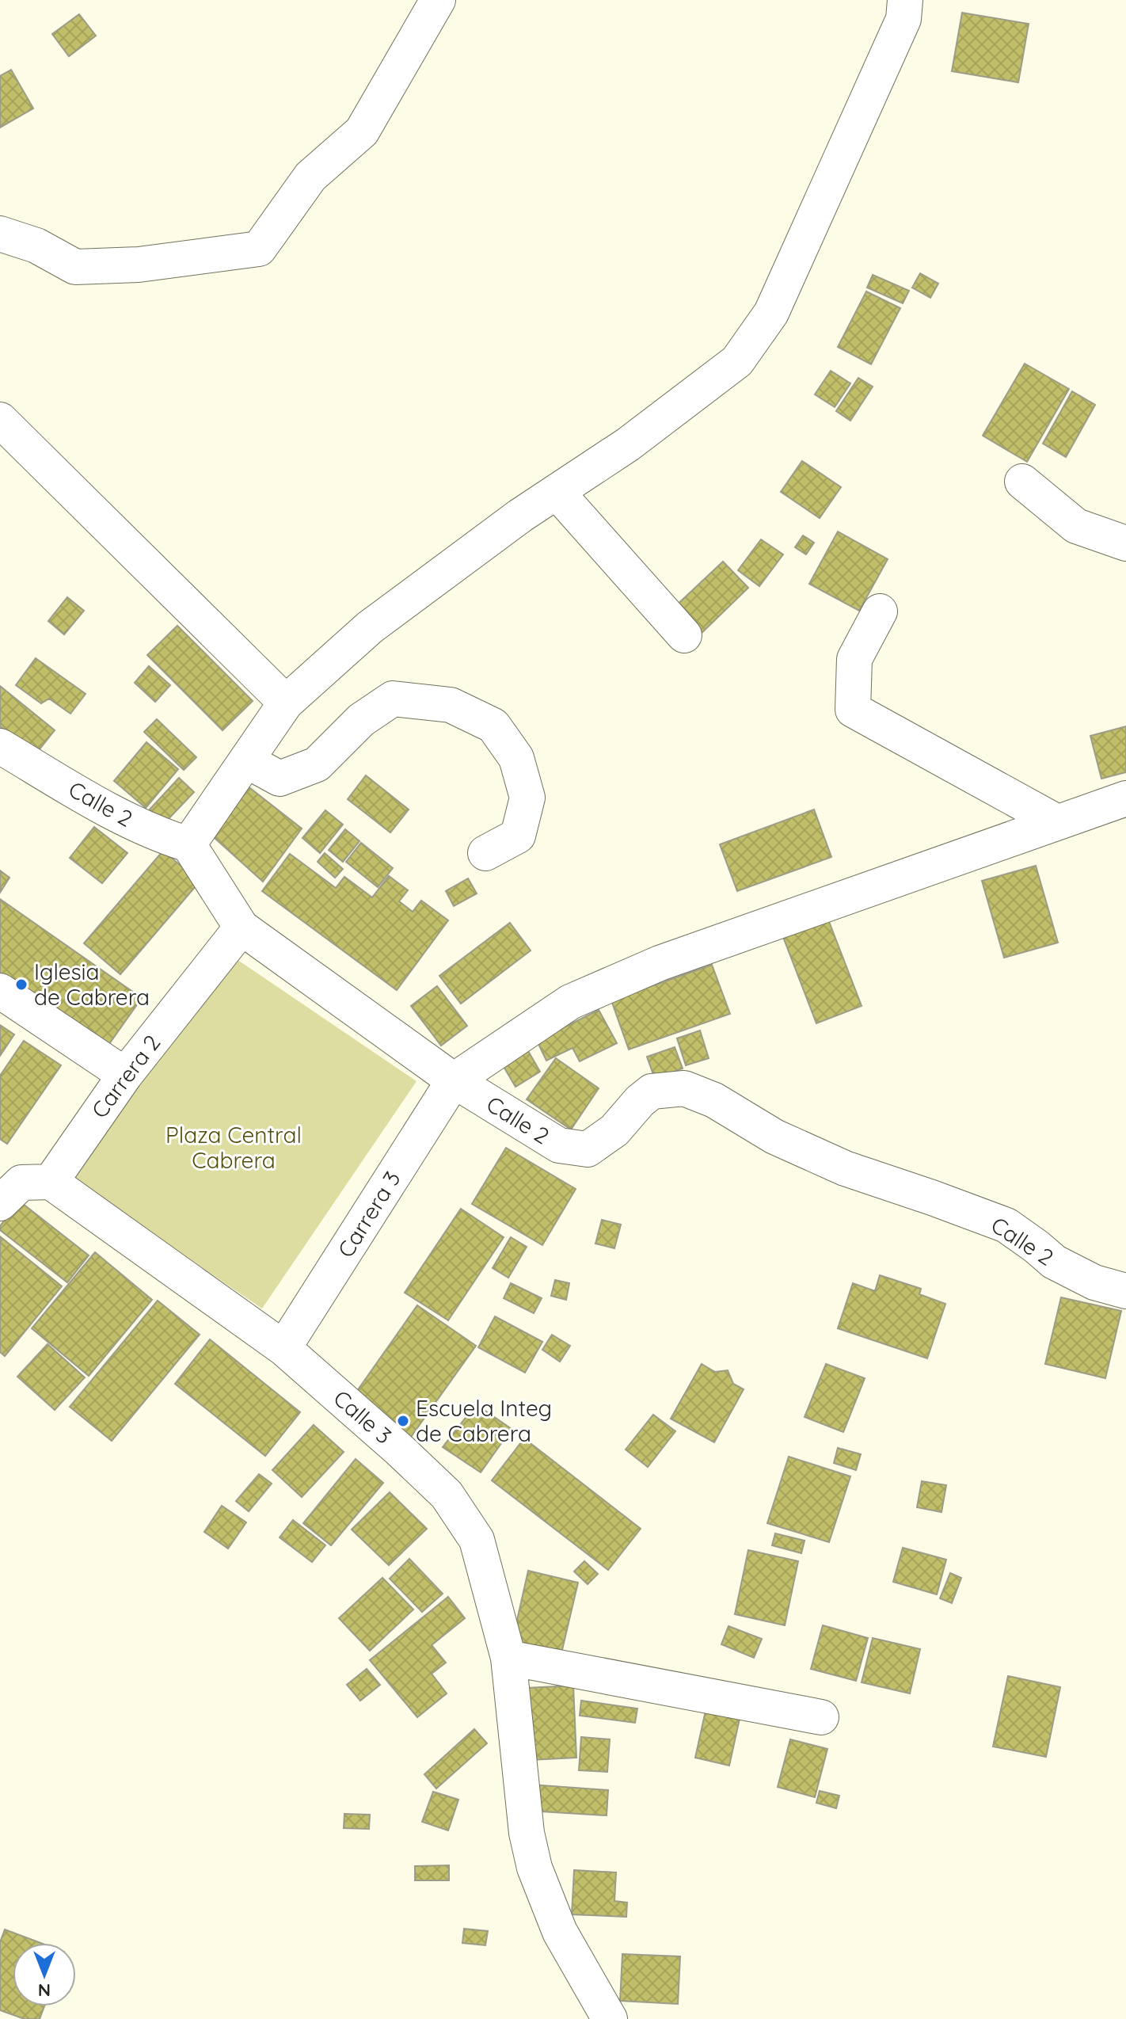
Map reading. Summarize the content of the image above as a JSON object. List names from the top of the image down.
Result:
{
  "streets": {
    "street": [
      "Calle 2",
      "Carrera 2",
      "Carrera 3",
      "Calle 3"
    ]
  },
  "crossings": [
    ["Calle 2", "Carrera 2"],
    ["Calle 2", "Carrera 3"],
    ["Carrera 2", "Calle 3"],
    ["Carrera 3", "Calle 3"]
  ],
  "parks": ["Plaza Central Cabrera"],
  "places": ["Iglesia de Cabrera", "Escuela Integ de Cabrera"],
  "north": "bottom"
}
